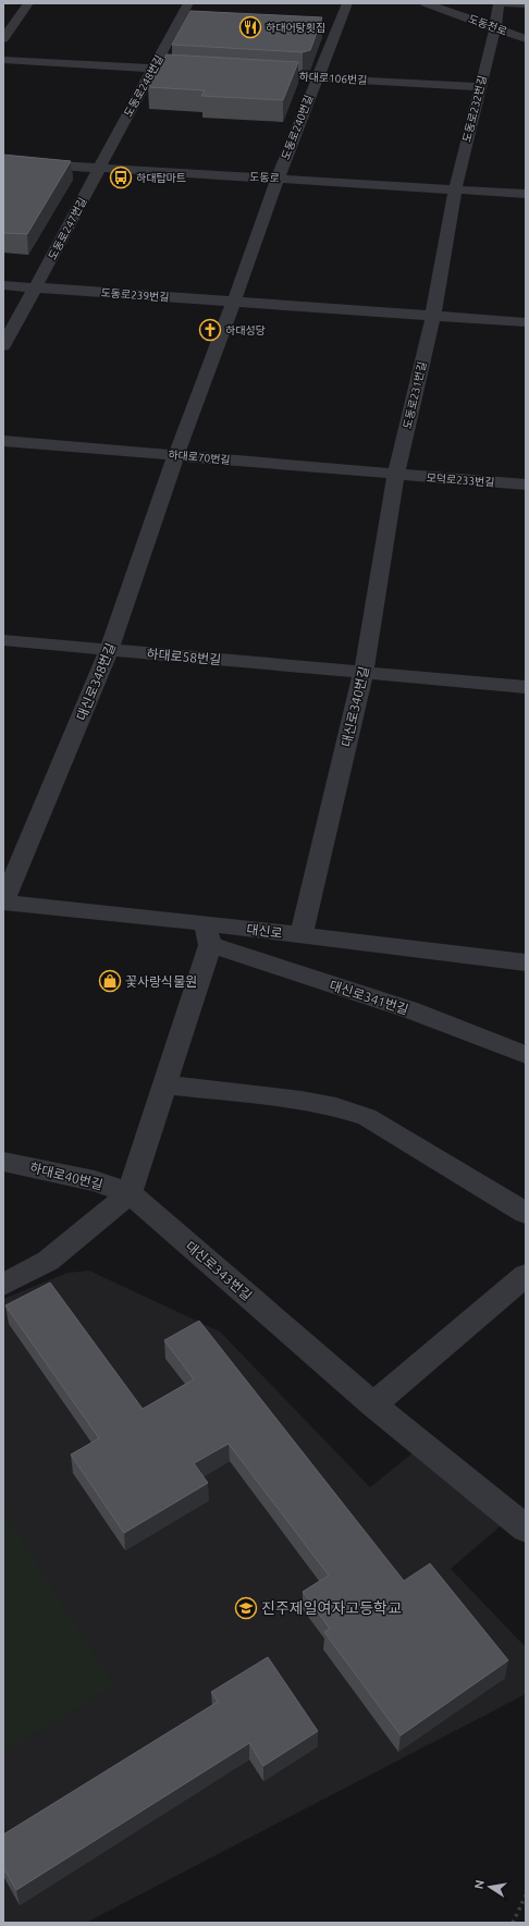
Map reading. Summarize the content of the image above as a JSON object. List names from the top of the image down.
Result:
{
  "streets": {
    "street": [
      "도동천로",
      "하대로106번길",
      "도동로248번길",
      "도동로232번길",
      "도동로240번길",
      "도동로",
      "도동로247번길",
      "도동로239번길",
      "도동로231번길",
      "하대로70번길",
      "모덕로233번길",
      "하대로58번길",
      "대신로348번길",
      "대신로340번길",
      "대신로",
      "대신로341번길",
      "하대로40번길",
      "대신로343번길"
    ]
  },
  "crossings": [
    ["도동천로", "도동로232번길"],
    ["하대로106번길", "도동로232번길"],
    ["하대로106번길", "도동로240번길"],
    ["도동로248번길", "도동로"],
    ["도동로248번길", "도동로247번길"],
    ["도동로232번길", "도동로"],
    ["도동로232번길", "도동로231번길"],
    ["도동로240번길", "도동로"],
    ["도동로", "도동로247번길"],
    ["도동로", "도동로231번길"],
    ["도동로247번길", "도동로239번길"],
    ["도동로239번길", "도동로231번길"],
    ["도동로231번길", "하대로70번길"],
    ["도동로231번길", "모덕로233번길"],
    ["도동로231번길", "대신로340번길"],
    ["하대로70번길", "모덕로233번길"],
    ["하대로70번길", "대신로348번길"],
    ["하대로70번길", "대신로340번길"],
    ["모덕로233번길", "대신로340번길"],
    ["하대로58번길", "대신로348번길"],
    ["하대로58번길", "대신로340번길"],
    ["대신로348번길", "대신로"],
    ["대신로340번길", "대신로"],
    ["대신로", "대신로341번길"],
    ["하대로40번길", "대신로343번길"]
  ],
  "places": {
    "restaurant": ["하대어탕횟집"],
    "bus stop": ["하대탑마트"],
    "church": ["하대성당"],
    "shop": ["꽃사랑식물원"],
    "school or university": ["진주제일여자고등학교"]
  },
  "north": "left"
}
